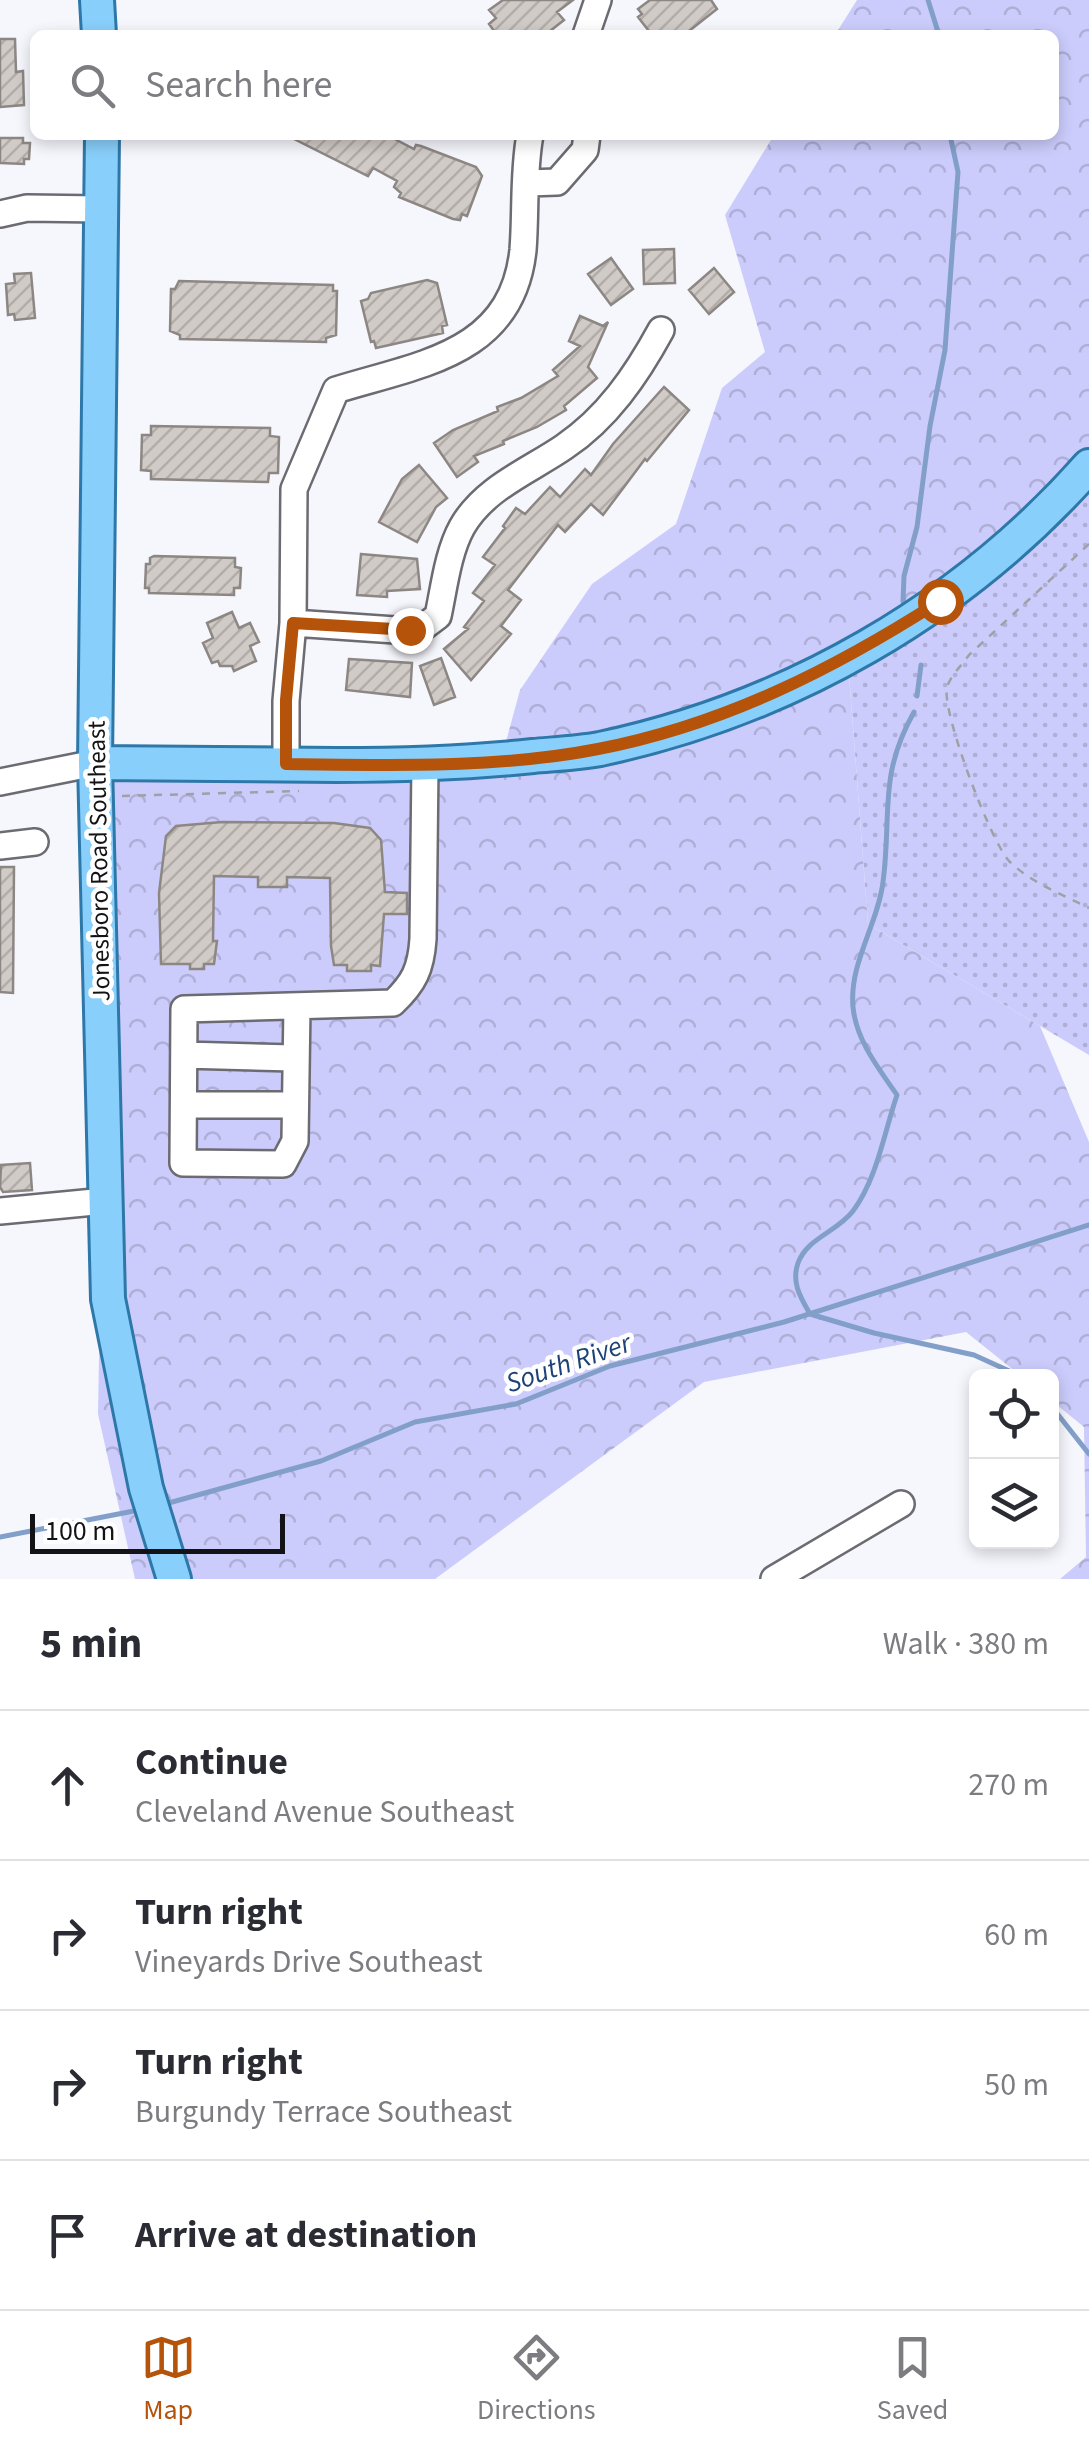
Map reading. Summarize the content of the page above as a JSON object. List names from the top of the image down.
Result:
{
  "streets": {
    "main road": ["Jonesboro Road Southeast"]
  },
  "water": ["South River"],
  "scale_bar": "100 m",
  "page": {
    "search": "Search here",
    "scale": "100 m",
    "heading": ["5 min", "Walk · 380 m"],
    "list": [
      ["Continue", "Cleveland Avenue Southeast", "270 m"],
      ["Turn right", "Vineyards Drive Southeast", "60 m"],
      ["Turn right", "Burgundy Terrace Southeast", "50 m"],
      "Arrive at destination"
    ],
    "nav": ["Map", "Directions", "Saved"]
  }
}
